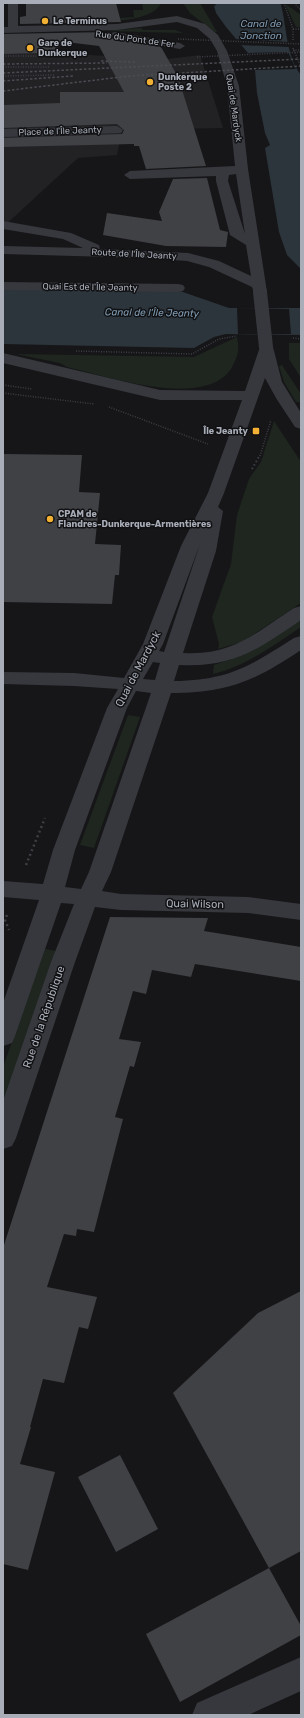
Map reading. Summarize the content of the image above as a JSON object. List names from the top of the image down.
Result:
{
  "streets": {
    "street": [
      "Rue du Pont de Fer",
      "Quai de Mardyck",
      "Place de l'Île Jeanty",
      "Route de l'Île Jeanty",
      "Quai Est de l'Île Jeanty",
      "Quai Wilson",
      "Rue de la République"
    ]
  },
  "crossings": [
    ["Rue du Pont de Fer", "Quai de Mardyck"],
    ["Quai de Mardyck", "Route de l'Île Jeanty"],
    ["Quai de Mardyck", "Quai Wilson"],
    ["Quai de Mardyck", "Rue de la République"],
    ["Quai Wilson", "Rue de la République"]
  ],
  "water": ["Canal de Jonction", "Canal de l'Île Jeanty"],
  "places": {
    "other": [
      "Le Terminus",
      "Gare de Dunkerque",
      "Dunkerque Poste 2",
      "CPAM de Flandres-Dunkerque-Armentières"
    ],
    "transit": ["Île Jeanty"]
  }
}
